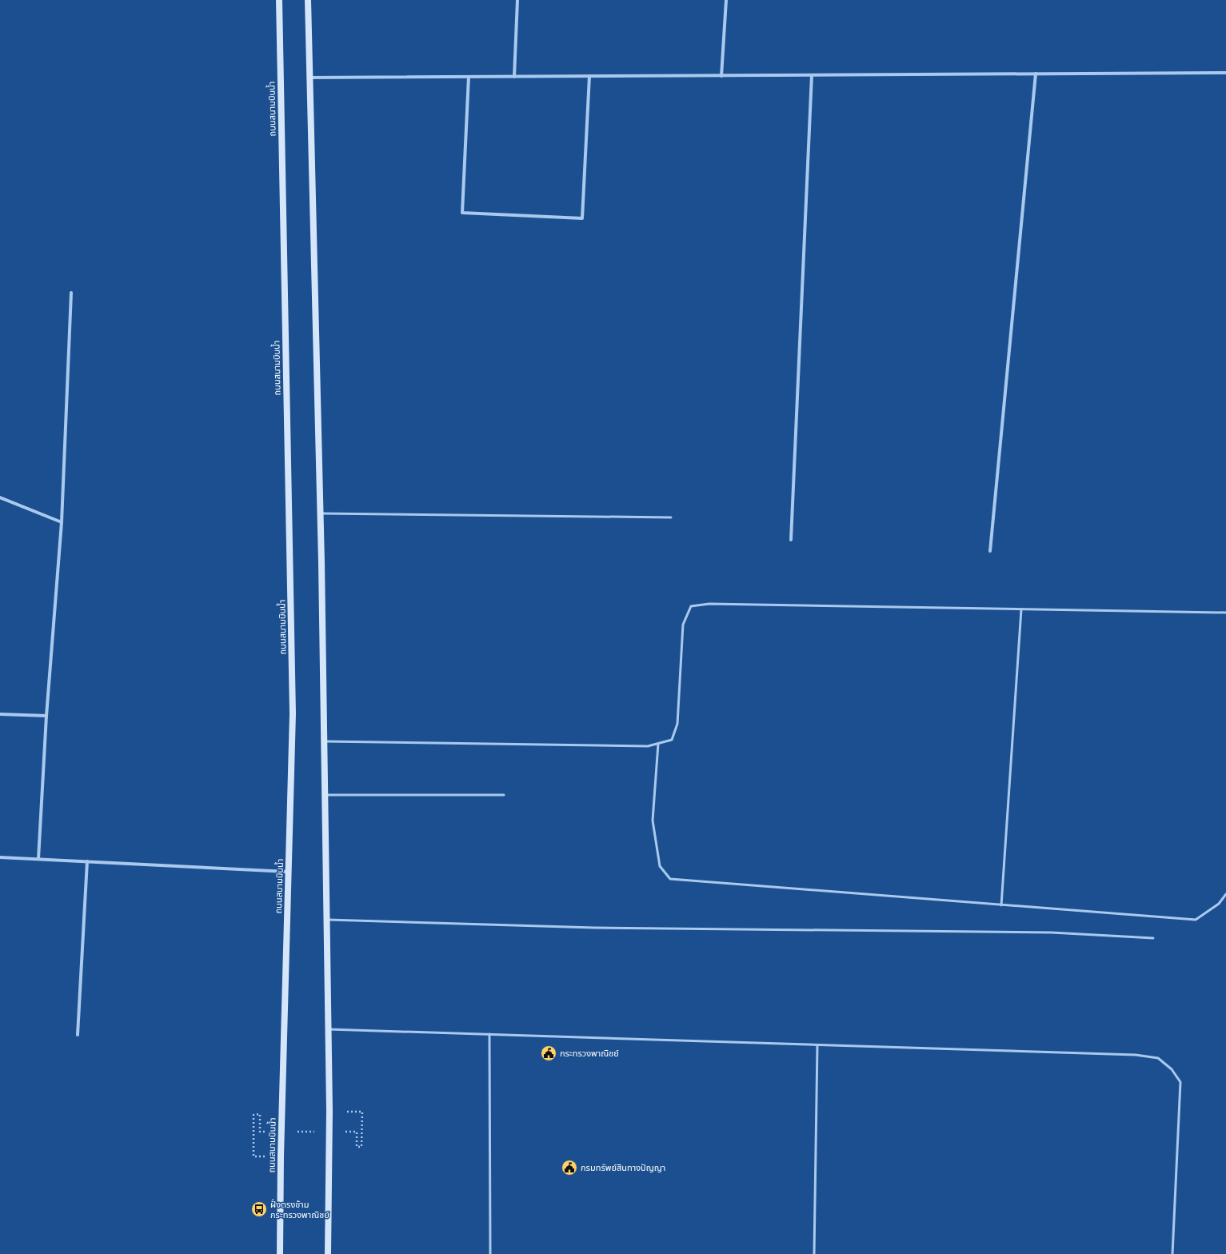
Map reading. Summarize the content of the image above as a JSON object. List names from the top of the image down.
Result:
{
  "streets": {
    "main road": ["ถนนสนามบินน้ำ"]
  },
  "places": {
    "public building": ["กระทรวงพาณิชย์", "กรมทรัพย์สินทางปัญญา"],
    "bus stop": ["ฝั่งตรงข้าม กระทรวงพาณิชย์"]
  }
}
